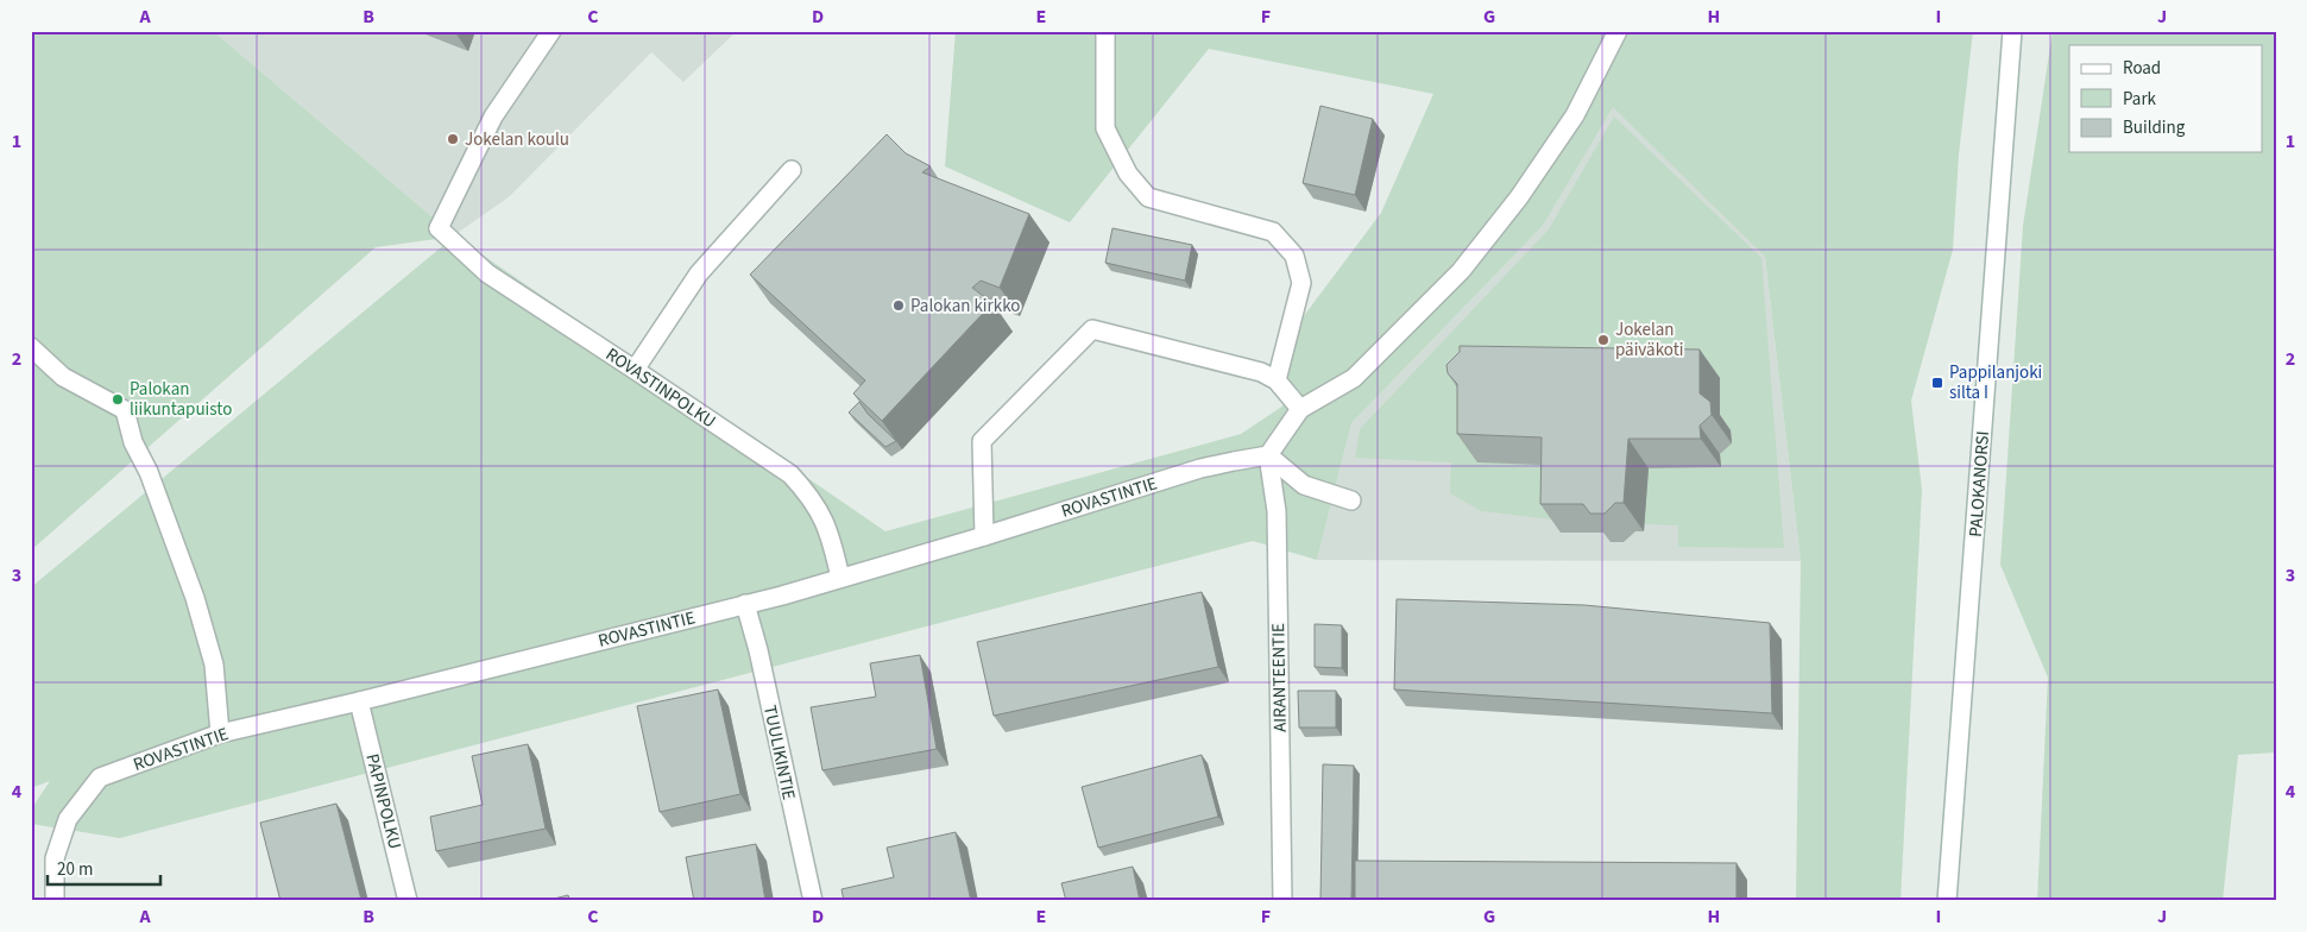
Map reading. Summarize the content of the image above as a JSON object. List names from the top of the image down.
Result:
{
  "streets": {
    "street": [
      "ROVASTINPOLKU",
      "PALOKANORSI",
      "ROVASTINTIE",
      "AIRANTEENTIE",
      "TUULIKINTIE",
      "PAPINPOLKU"
    ]
  },
  "crossings": [
    ["ROVASTINPOLKU", "ROVASTINTIE"],
    ["ROVASTINTIE", "AIRANTEENTIE"],
    ["ROVASTINTIE", "TUULIKINTIE"],
    ["ROVASTINTIE", "PAPINPOLKU"]
  ],
  "places": {
    "other": [
      "Jokelan koulu",
      "Palokan kirkko",
      "Jokelan päiväkoti",
      "Palokan liikuntapuisto"
    ],
    "transit": ["Pappilanjoki silta I"]
  },
  "legend": ["Road", "Park", "Building"],
  "scale_bar": "20 m",
  "grid": {
    "columns": [
      "A",
      "B",
      "C",
      "D",
      "E",
      "F",
      "G",
      "H",
      "I",
      "J"
    ],
    "rows": [
      "1",
      "2",
      "3",
      "4"
    ]
  }
}
